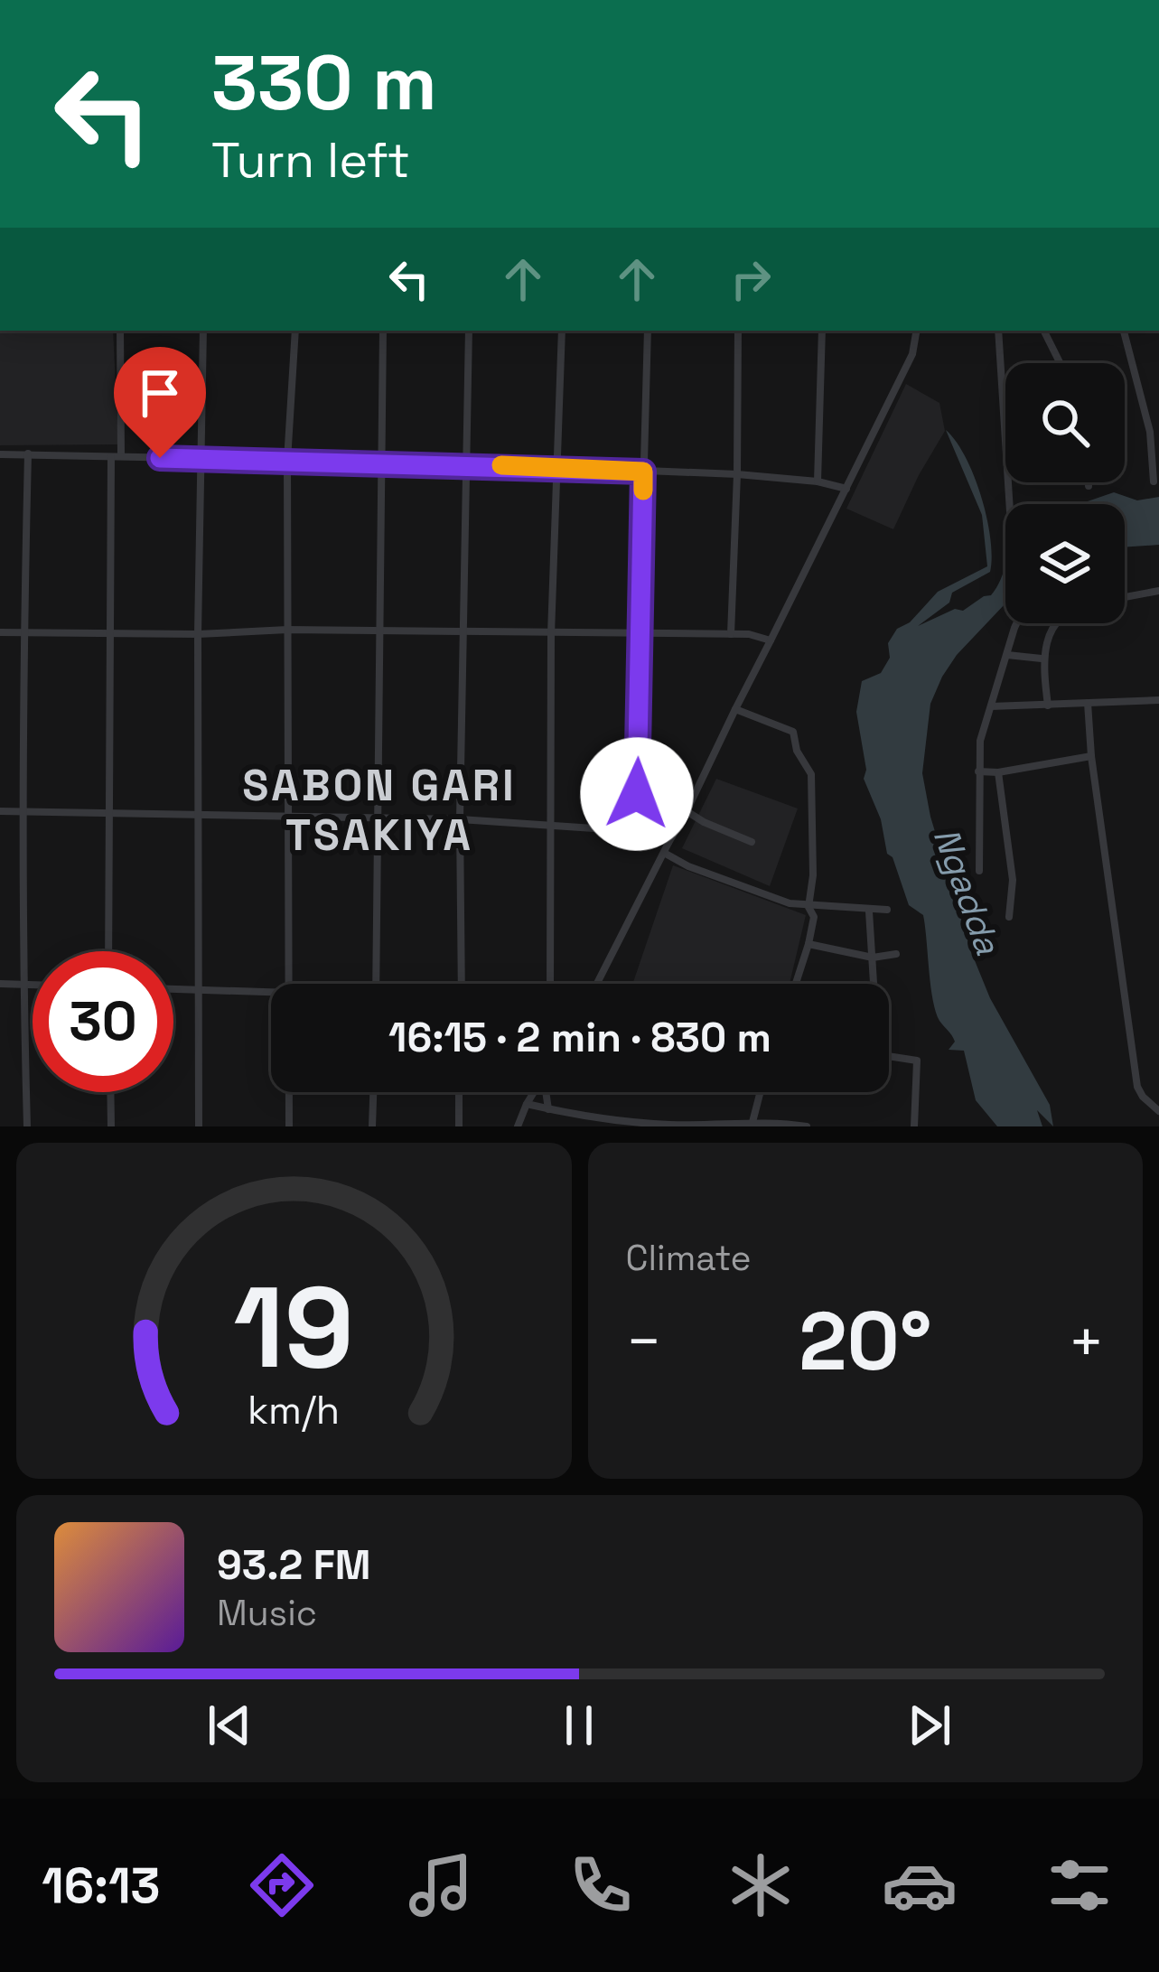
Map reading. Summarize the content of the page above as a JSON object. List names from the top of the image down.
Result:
{
  "districts": ["SABON GARI TSAKIYA"],
  "water": ["Ngadda"],
  "page": {
    "turn": ["330 m", "Turn left"],
    "limit": "30",
    "trip": "16:15 · 2 min · 830 m",
    "tile": "Climate",
    "heat": ["−", "20°", "+"],
    "song": ["93.2 FM", "Music"],
    "tabs": "16:13",
    "gauge": ["19", "km/h"]
  }
}
